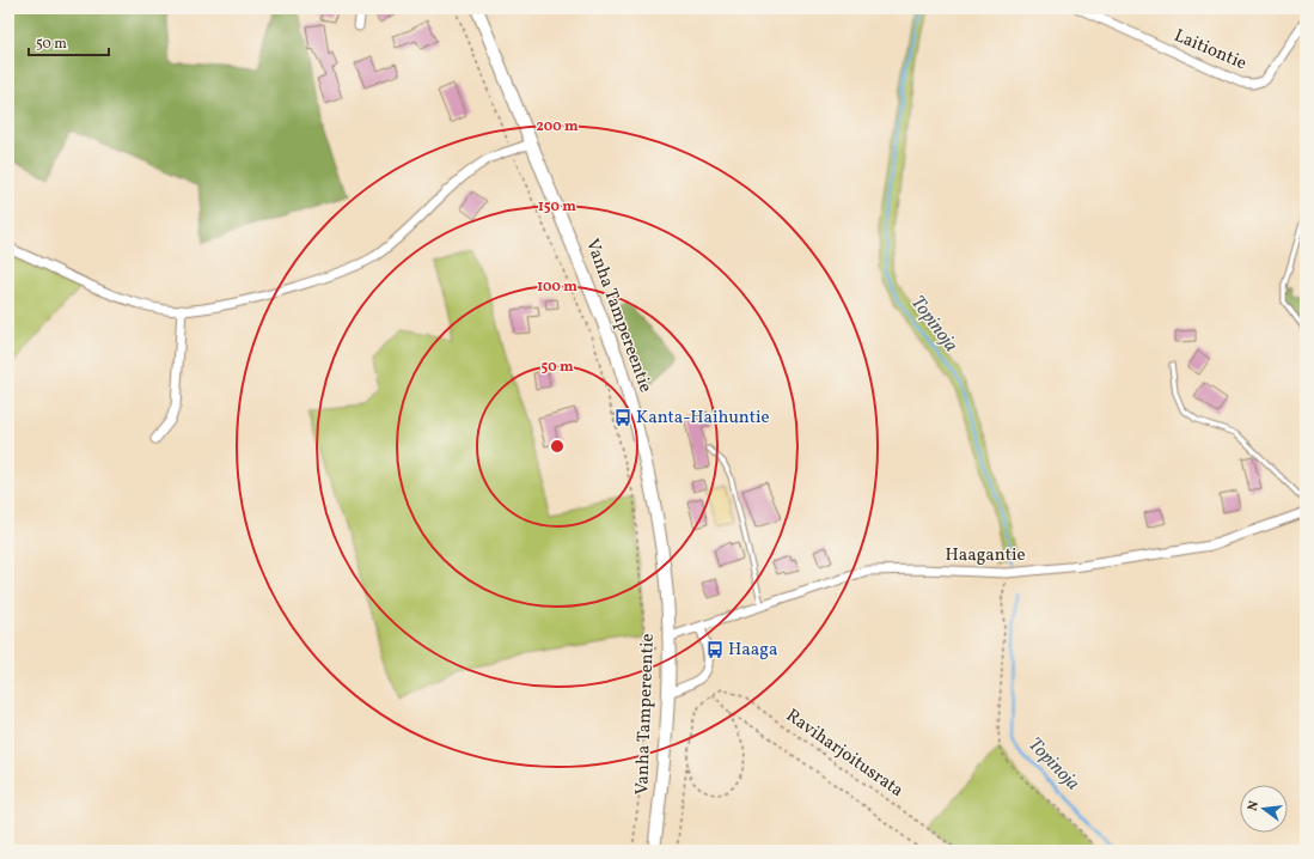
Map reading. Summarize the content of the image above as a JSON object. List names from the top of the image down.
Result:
{
  "streets": {
    "main road": ["Vanha Tampereentie"],
    "street": ["Laitiontie", "Haagantie"],
    "path": ["Raviharjoitusrata"]
  },
  "crossings": [
    ["Vanha Tampereentie", "Haagantie"]
  ],
  "water": ["Topinoja"],
  "places": {
    "bus stop": ["Kanta-Haihuntie", "Haaga"]
  },
  "scale_bar": "50 m",
  "north": "left",
  "rings": [
    "200 m",
    "150 m",
    "100 m",
    "50 m"
  ]
}
